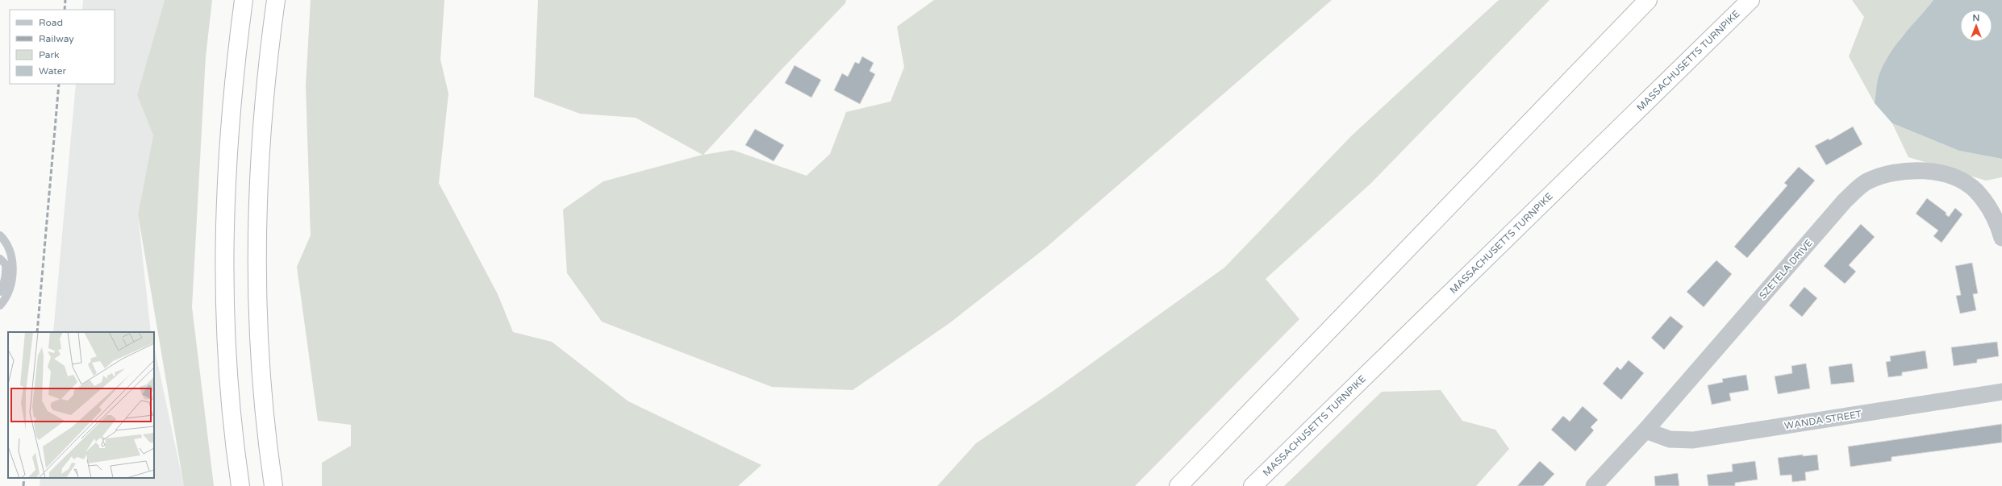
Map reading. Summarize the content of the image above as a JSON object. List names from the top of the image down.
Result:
{
  "streets": {
    "highway": ["MASSACHUSETTS TURNPIKE"],
    "street": ["SZETELA DRIVE", "WANDA STREET"]
  },
  "crossings": [
    ["SZETELA DRIVE", "WANDA STREET"]
  ],
  "legend": [
    "Road",
    "Railway",
    "Park",
    "Water"
  ],
  "north": "top"
}
